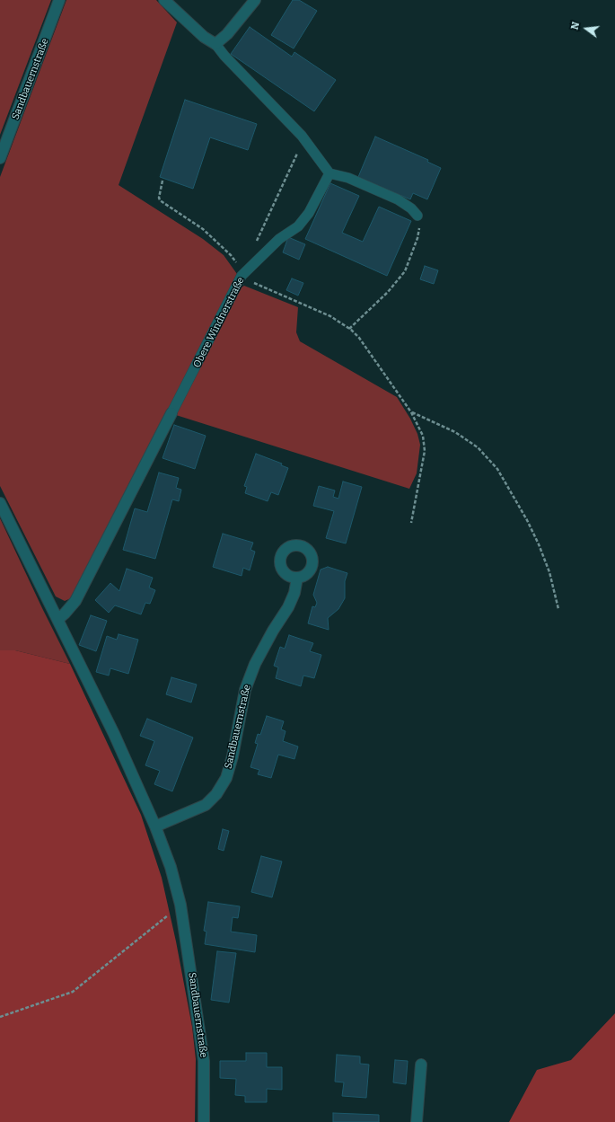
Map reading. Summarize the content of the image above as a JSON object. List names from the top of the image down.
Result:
{
  "streets": {
    "street": ["Sandbauernstraße"],
    "lane": ["Obere Windnerstraße"]
  },
  "north": "left"
}
